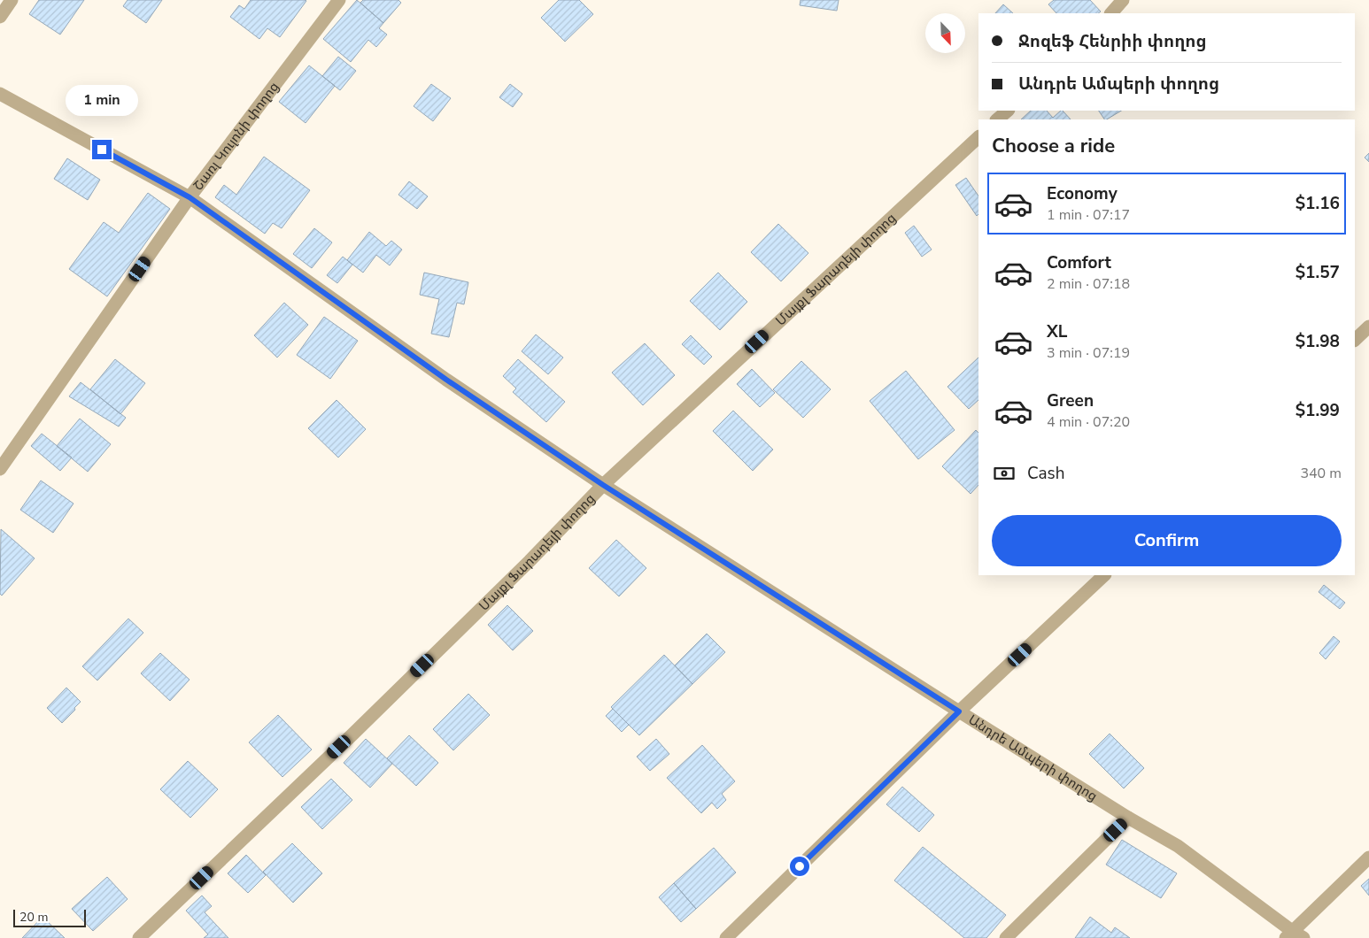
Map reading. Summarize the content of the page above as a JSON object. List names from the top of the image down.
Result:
{
  "streets": {
    "street": ["Շառլ Կուլոնի փողոց", "Մայքլ Ֆարադեյի փողոց", "Անդրե Ամպերի փողոց"]
  },
  "crossings": [
    ["Շառլ Կուլոնի փողոց", "Անդրե Ամպերի փողոց"],
    ["Մայքլ Ֆարադեյի փողոց", "Անդրե Ամպերի փողոց"]
  ],
  "scale_bar": "20 m",
  "north": "bottom right",
  "page": {
    "banner": ["Ջոզեֆ Հենրիի փողոց", "Անդրե Ամպերի փողոց"],
    "bubble": "1 min",
    "heading": "Choose a ride",
    "list": [
      {
        "name": "Economy",
        "note": "1 min · 07:17",
        "value": "$1.16"
      },
      {
        "name": "Comfort",
        "note": "2 min · 07:18",
        "value": "$1.57"
      },
      {
        "name": "XL",
        "note": "3 min · 07:19",
        "value": "$1.98"
      },
      {
        "name": "Green",
        "note": "4 min · 07:20",
        "value": "$1.99"
      }
    ],
    "pay": ["Cash", "340 m"],
    "buttons": "Confirm",
    "scale": "20 m"
  }
}
